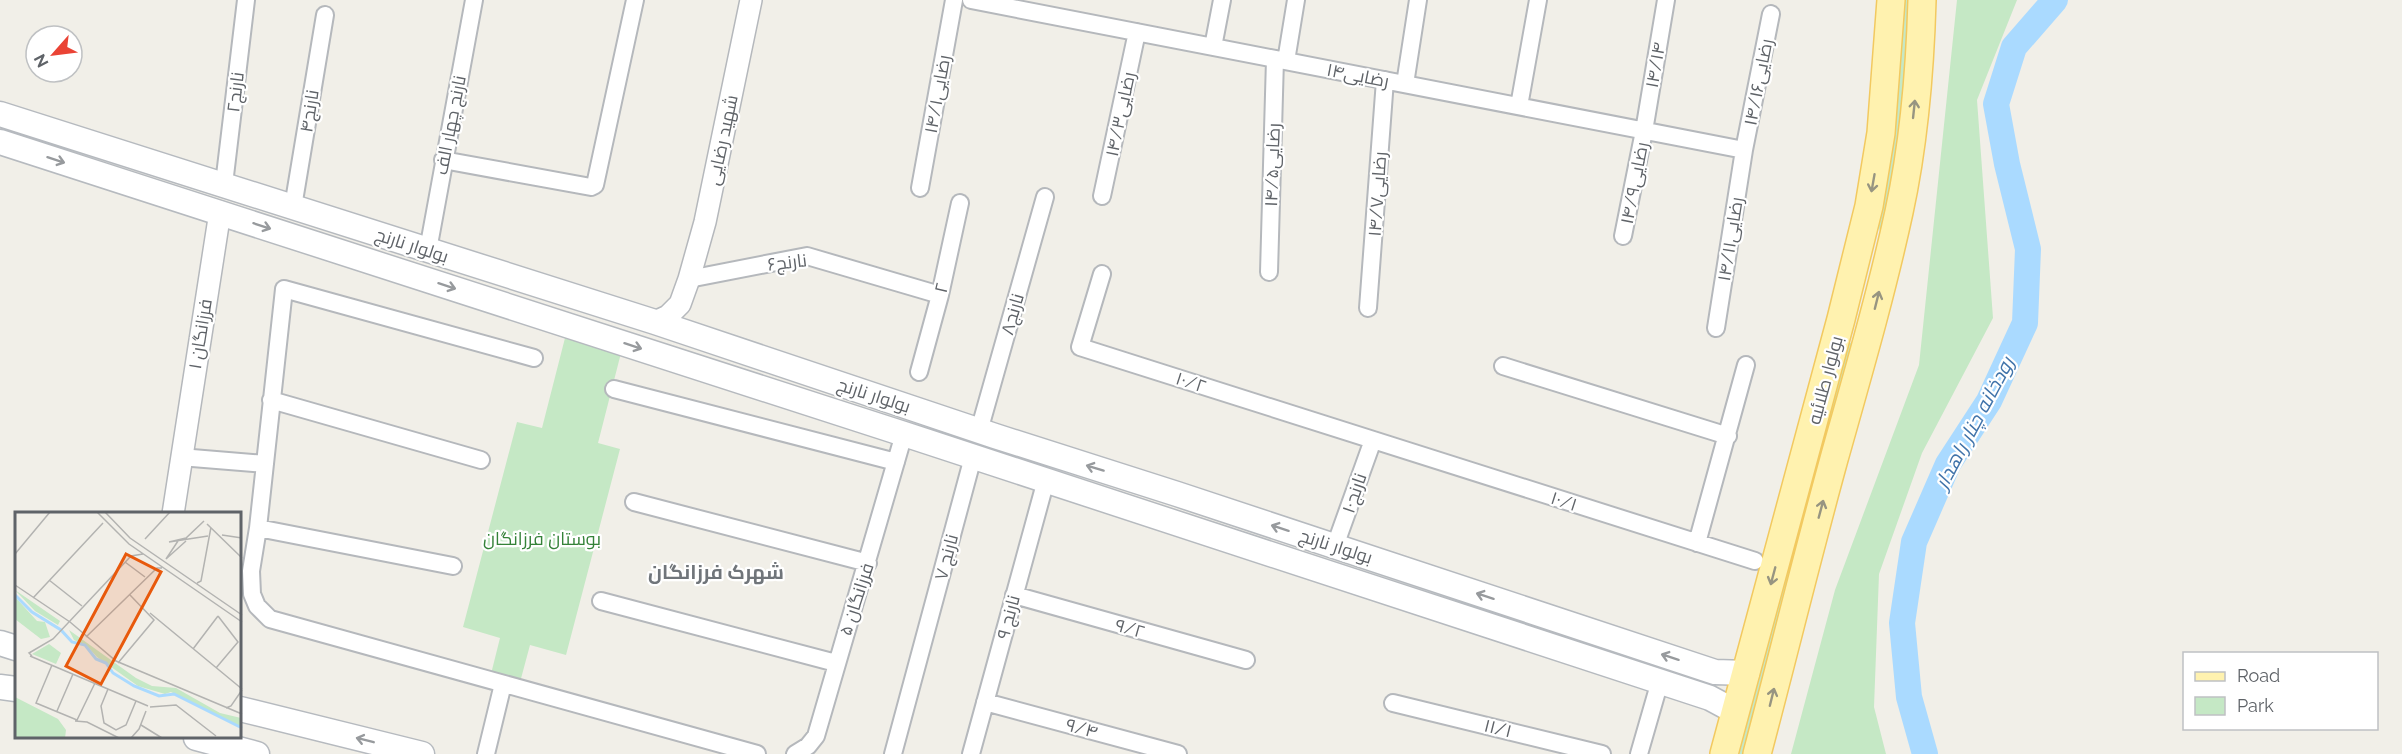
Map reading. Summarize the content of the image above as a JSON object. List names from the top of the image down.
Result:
{
  "streets": {
    "main road": ["بولوار نارنج", "بولوار طلائیه"],
    "street": [
      "۱۴/۱۴",
      "رضایی۱۴",
      "رضایی۱۴/۱۶",
      "نارنج۲",
      "۱۴/۱رضایی",
      "نارنج۴",
      "رضایی۱۴/۳",
      "نارنج چهار الف",
      "شهید رضایی",
      "رضایی۱۴/۵",
      "رضایی۱۴/۹",
      "رضایی۱۴/۷",
      "رضایی۱۴/۱۱",
      "نارنج۶",
      "۲",
      "نارنج۸",
      "فرزانگان ۱",
      "۱۰/۲",
      "نارنج۱۰",
      "۱۰/۱",
      "نارنج ۷",
      "فرزانگان ۵",
      "نارنج ۹",
      "۹/۲",
      "۹/۴",
      "۱۱/۱"
    ]
  },
  "crossings": [
    ["۱۴/۱۴", "رضایی۱۴"],
    ["۱۴/۱۴", "رضایی۱۴/۹"],
    ["رضایی۱۴", "رضایی۱۴/۱۶"],
    ["رضایی۱۴", "رضایی۱۴/۳"],
    ["رضایی۱۴", "رضایی۱۴/۵"],
    ["رضایی۱۴", "رضایی۱۴/۹"],
    ["رضایی۱۴", "رضایی۱۴/۷"],
    ["رضایی۱۴", "رضایی۱۴/۱۱"],
    ["رضایی۱۴/۱۶", "رضایی۱۴/۱۱"],
    ["نارنج۲", "بولوار نارنج"],
    ["نارنج۴", "بولوار نارنج"],
    ["نارنج چهار الف", "بولوار نارنج"],
    ["شهید رضایی", "نارنج۶"],
    ["بولوار نارنج", "نارنج۸"],
    ["بولوار نارنج", "فرزانگان ۱"],
    ["بولوار نارنج", "بولوار طلائیه"],
    ["بولوار نارنج", "نارنج۱۰"],
    ["بولوار نارنج", "نارنج ۷"],
    ["بولوار نارنج", "فرزانگان ۵"],
    ["بولوار نارنج", "نارنج ۹"],
    ["نارنج۶", "۲"],
    ["۱۰/۲", "نارنج۱۰"],
    ["۱۰/۲", "۱۰/۱"],
    ["نارنج۱۰", "۱۰/۱"],
    ["نارنج ۹", "۹/۲"],
    ["نارنج ۹", "۹/۴"]
  ],
  "districts": ["شهرک فرزانگان"],
  "water": ["رودخانه چنار راهدار"],
  "parks": ["بوستان فرزانگان"],
  "legend": ["Road", "Park"],
  "north": "bottom left"
}
